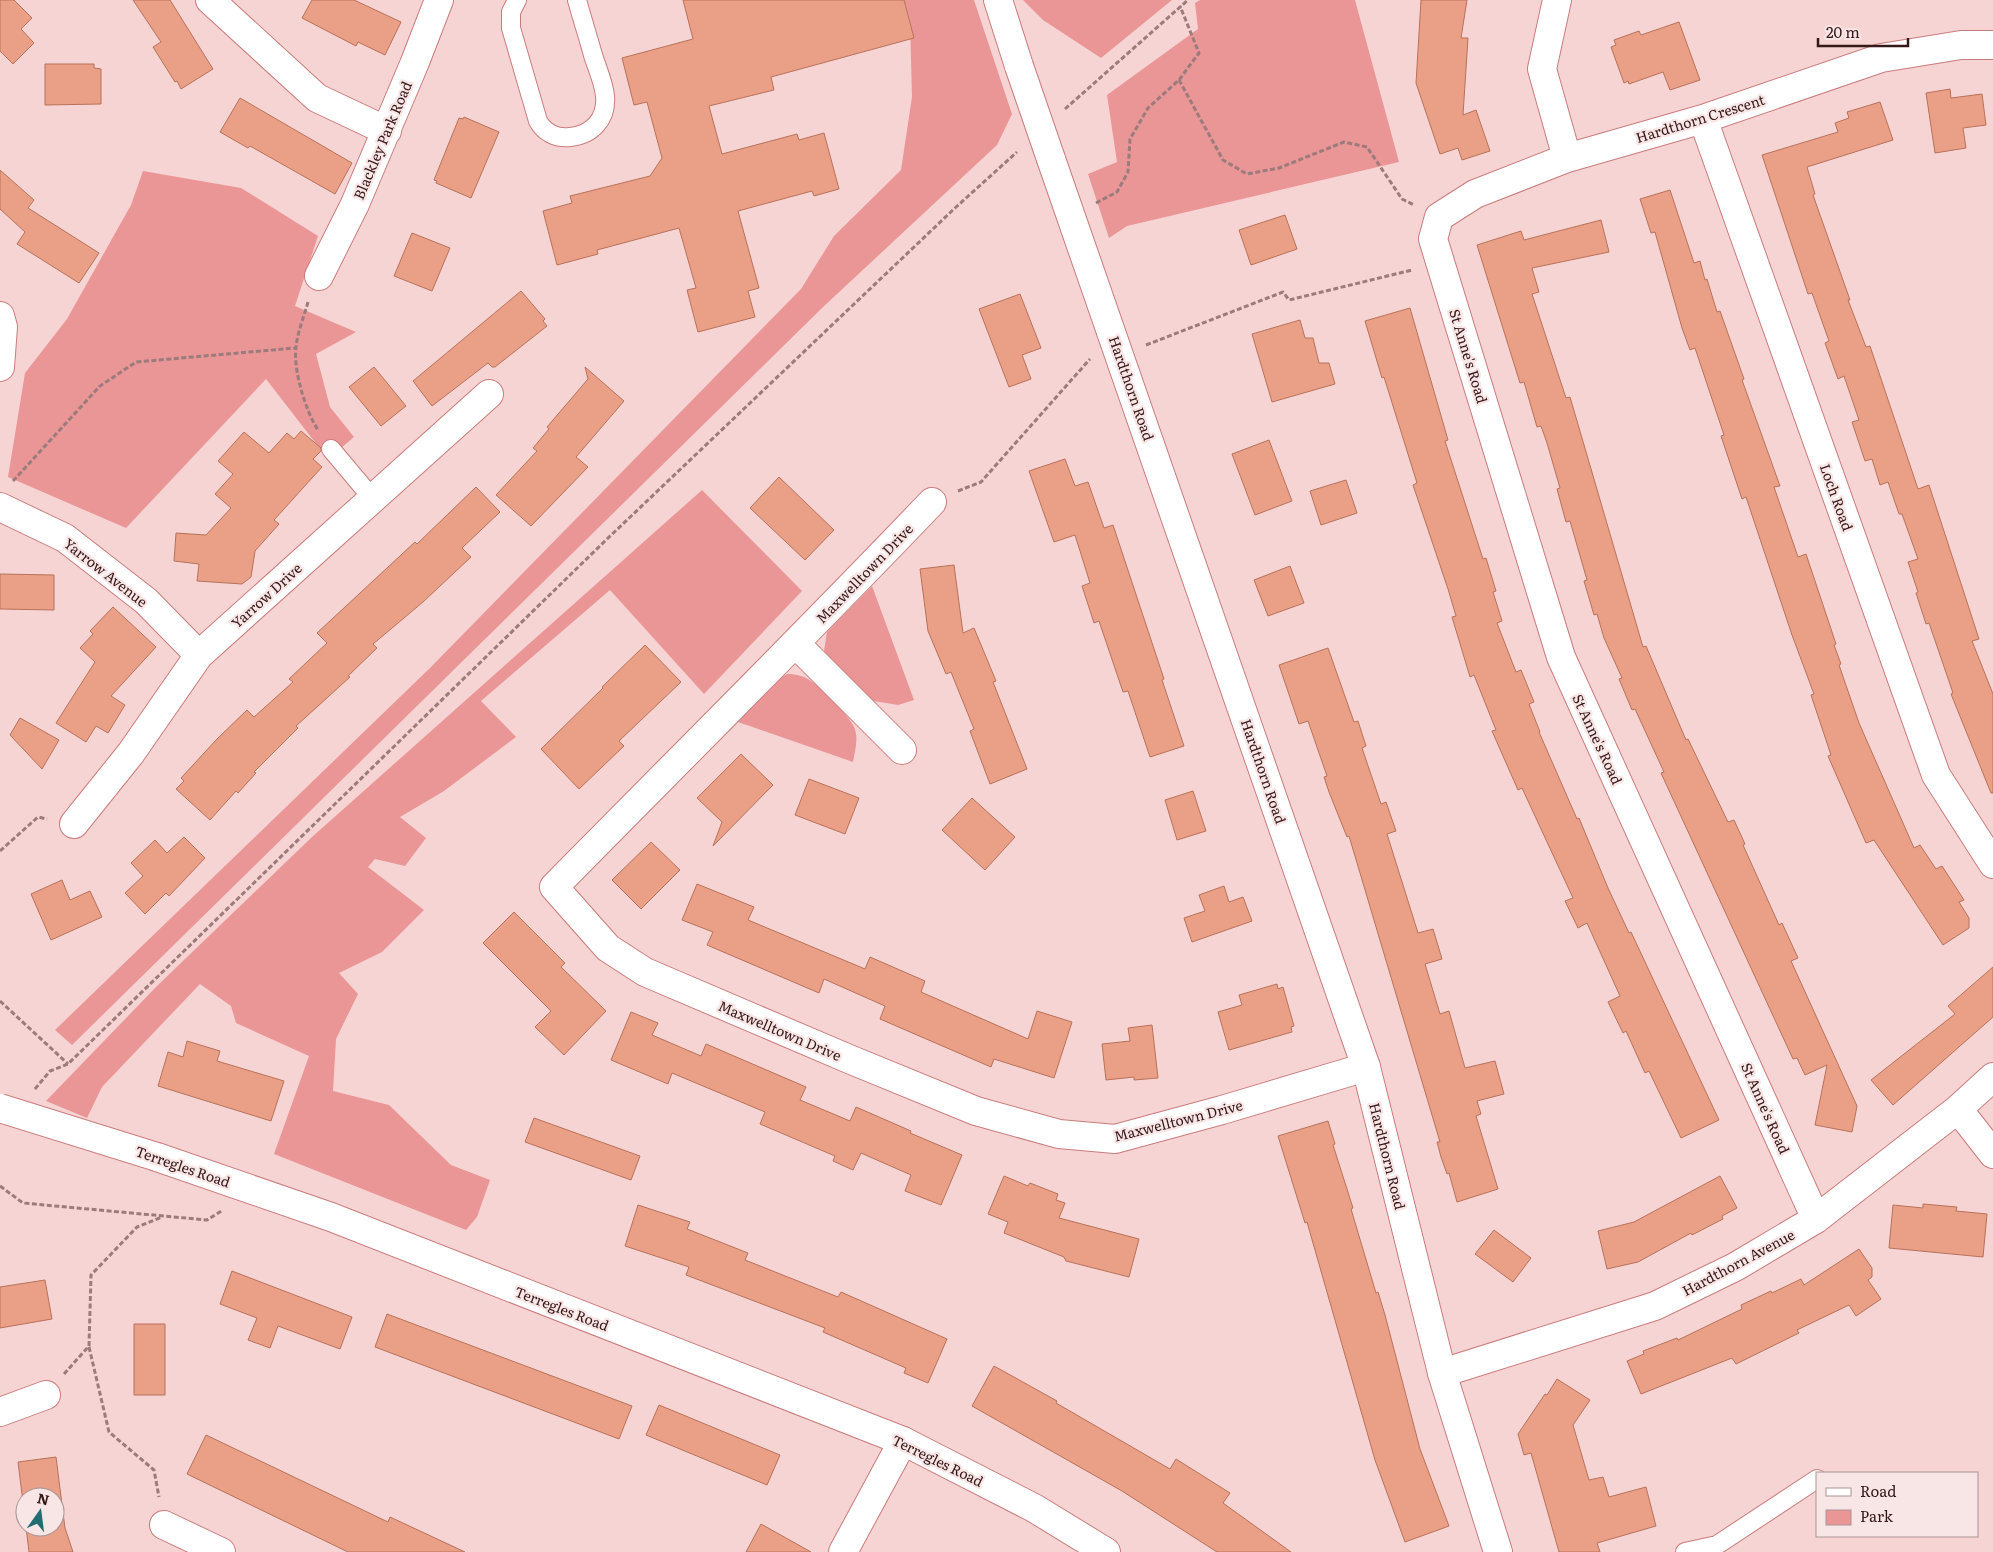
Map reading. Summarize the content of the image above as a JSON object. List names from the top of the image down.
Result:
{
  "streets": {
    "street": [
      "Hardthorn Crescent",
      "Blackley Park Road",
      "St Anne's Road",
      "Hardthorn Road",
      "Loch Road",
      "Yarrow Avenue",
      "Maxwelltown Drive",
      "Yarrow Drive",
      "Terregles Road",
      "Hardthorn Avenue"
    ]
  },
  "crossings": [
    ["Hardthorn Crescent", "St Anne's Road"],
    ["Hardthorn Crescent", "Loch Road"],
    ["St Anne's Road", "Hardthorn Avenue"],
    ["Hardthorn Road", "Maxwelltown Drive"],
    ["Hardthorn Road", "Hardthorn Avenue"],
    ["Yarrow Avenue", "Yarrow Drive"]
  ],
  "legend": ["Road", "Park"],
  "scale_bar": "20 m",
  "north": "top"
}
